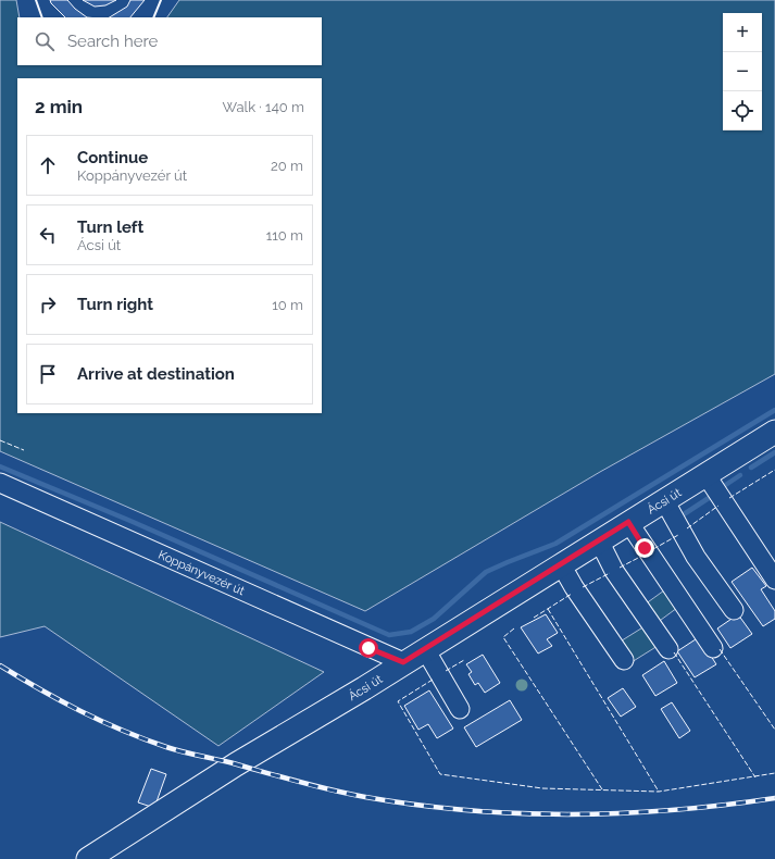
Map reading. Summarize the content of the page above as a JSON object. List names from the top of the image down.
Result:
{
  "streets": {
    "main road": ["Ácsi út"],
    "street": ["Koppányvezér út"]
  },
  "crossings": [
    ["Ácsi út", "Koppányvezér út"]
  ],
  "page": {
    "map_buttons": ["+", "−"],
    "search": "Search here",
    "heading": ["2 min", "Walk · 140 m"],
    "list": [
      ["Continue", "Koppányvezér út", "20 m"],
      ["Turn left", "Ácsi út", "110 m"],
      ["Turn right", "10 m"],
      "Arrive at destination"
    ]
  }
}
